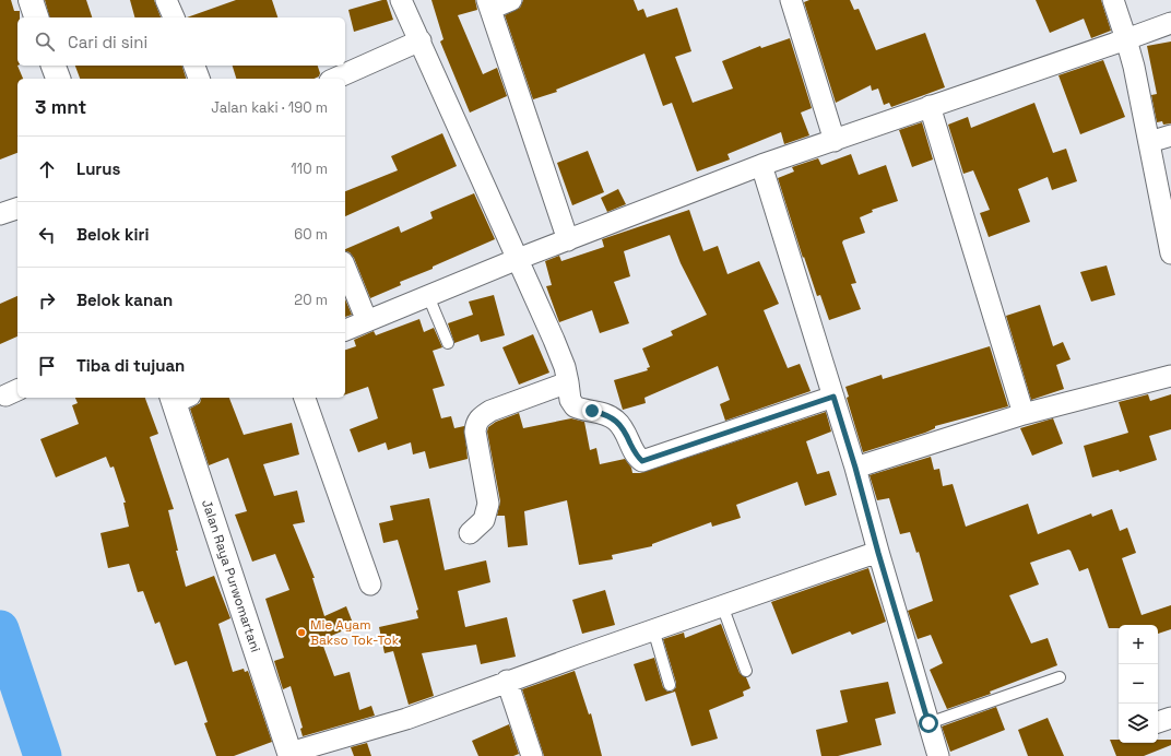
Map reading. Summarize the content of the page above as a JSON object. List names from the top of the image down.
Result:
{
  "streets": {
    "street": ["Jalan Raya Purwomartani"]
  },
  "places": ["Mie Ayam Bakso Tok-Tok"],
  "page": {
    "search": "Cari di sini",
    "heading": ["3 mnt", "Jalan kaki · 190 m"],
    "list": [
      ["Lurus", "110 m"],
      ["Belok kiri", "60 m"],
      ["Belok kanan", "20 m"],
      "Tiba di tujuan"
    ],
    "map_buttons": ["+", "−"]
  }
}
